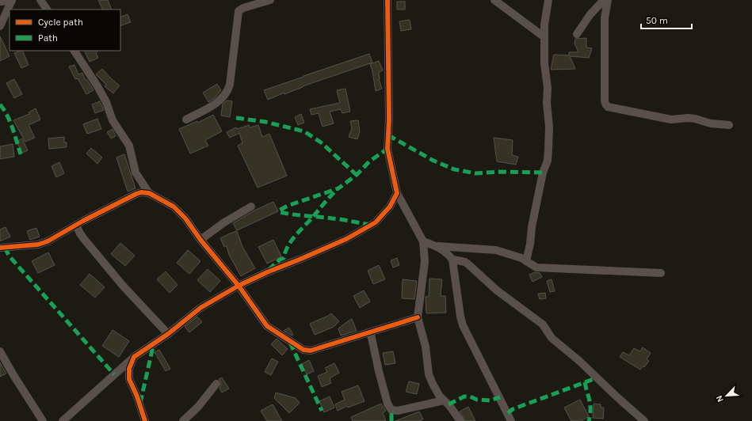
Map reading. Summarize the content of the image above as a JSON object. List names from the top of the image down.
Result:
{
  "legend": ["Cycle path", "Path"],
  "scale_bar": "50 m",
  "north": "bottom left"
}
